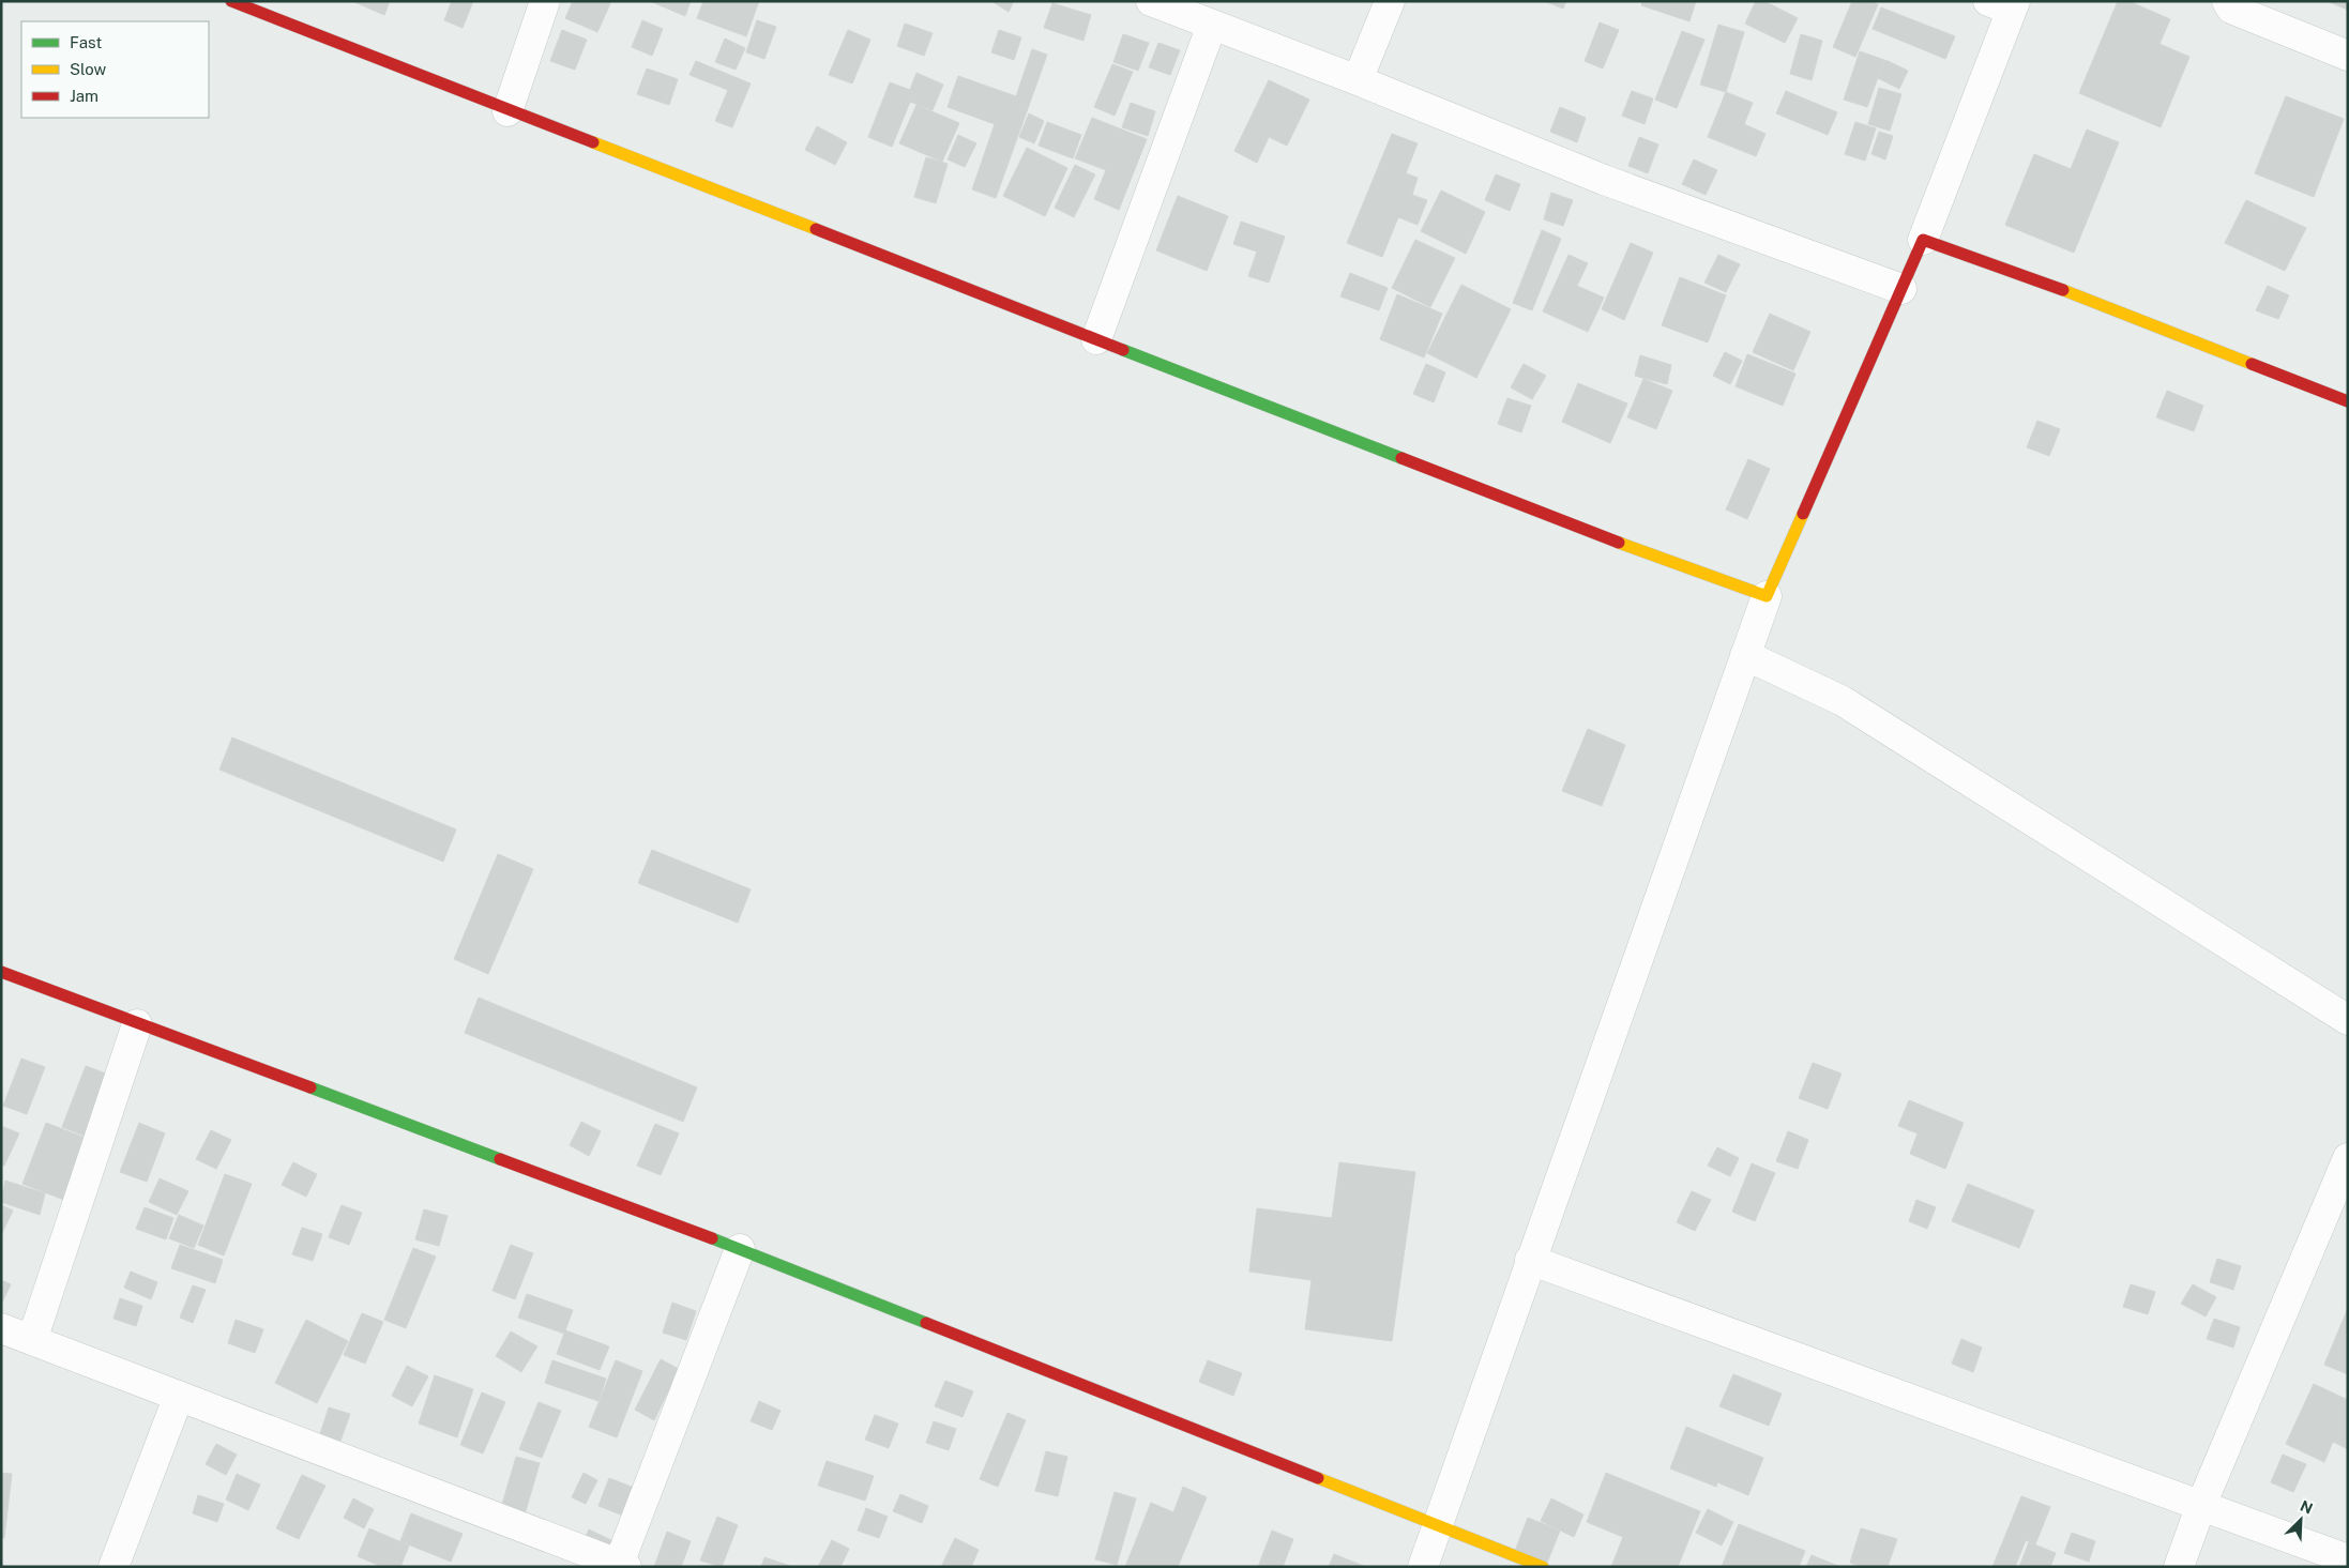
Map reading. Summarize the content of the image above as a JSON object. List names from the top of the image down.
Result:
{
  "legend": ["Fast", "Slow", "Jam"],
  "north": "top right"
}
